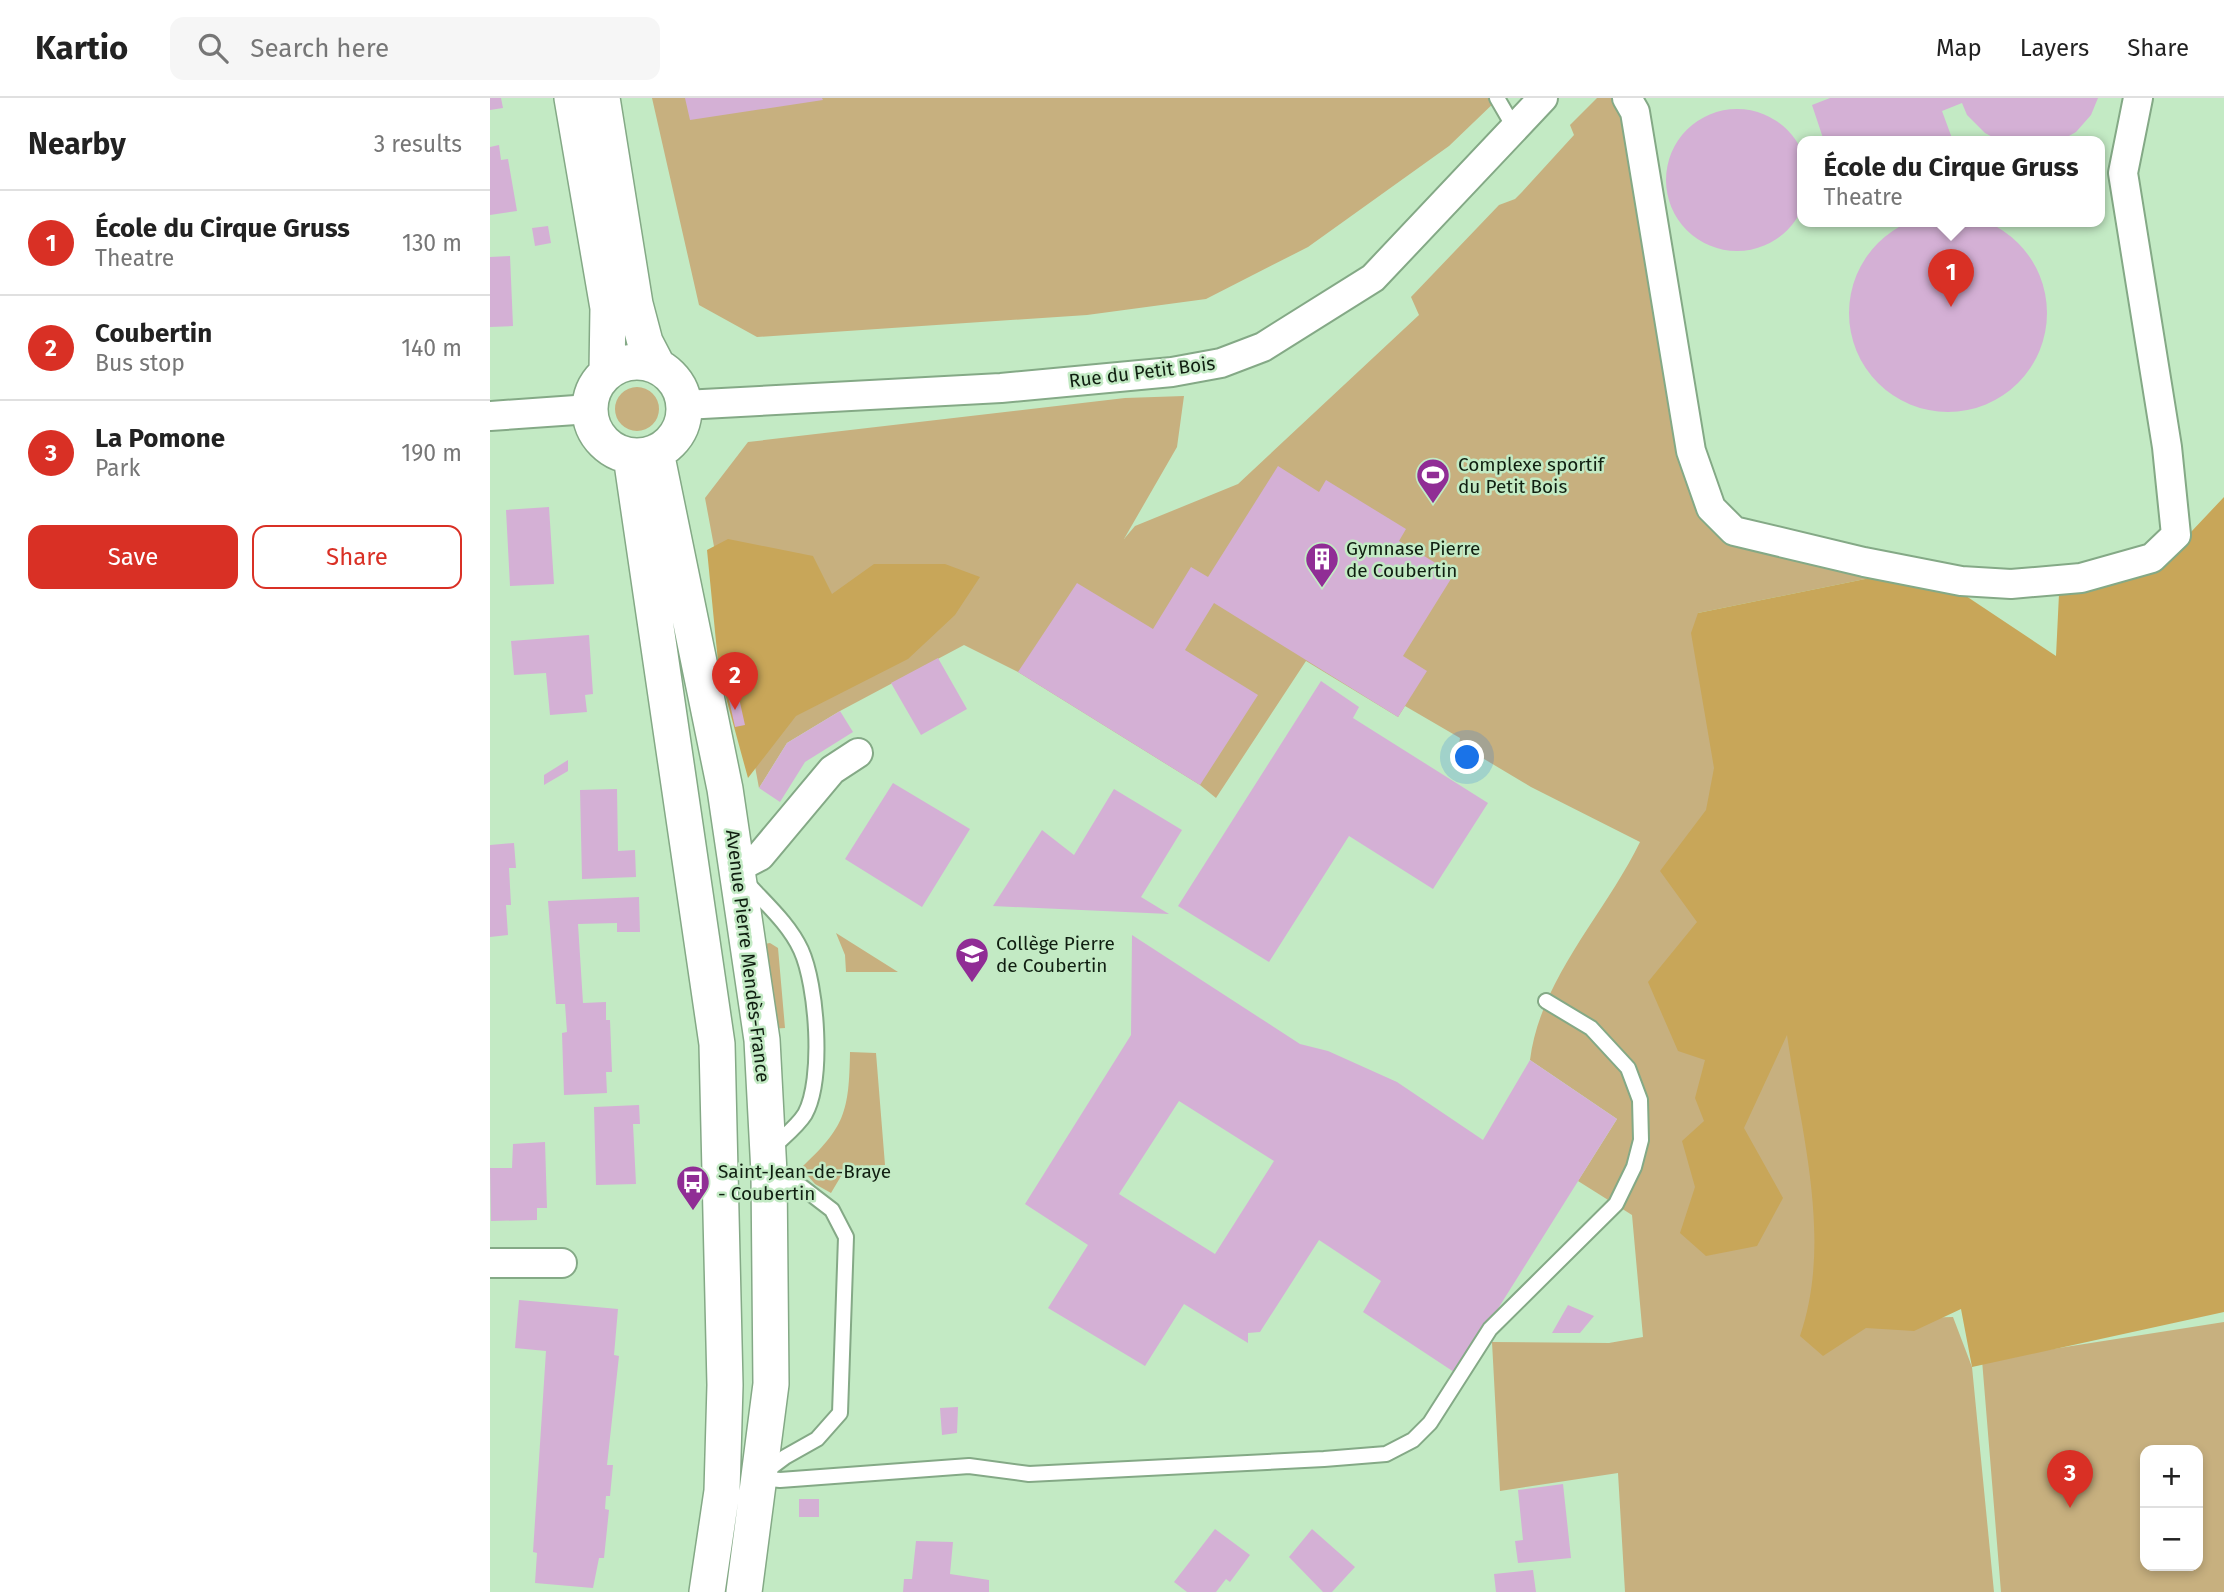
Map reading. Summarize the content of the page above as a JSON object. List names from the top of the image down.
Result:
{
  "streets": {
    "street": ["Rue du Petit Bois", "Avenue Pierre Mendès-France"]
  },
  "crossings": [
    ["Rue du Petit Bois", "Avenue Pierre Mendès-France"]
  ],
  "places": {
    "sports": ["Complexe sportif du Petit Bois"],
    "building": ["Gymnase Pierre de Coubertin"],
    "school or university": ["Collège Pierre de Coubertin"],
    "bus stop": ["Saint-Jean-de-Braye - Coubertin"]
  },
  "page": {
    "header": "Kartio",
    "search": "Search here",
    "nav": ["Map", "Layers", "Share"],
    "heading": ["Nearby", "3 results"],
    "popup": ["École du Cirque Gruss", "Theatre"],
    "list": [
      {
        "mark": "1",
        "name": "École du Cirque Gruss",
        "note": "Theatre",
        "value": "130 m"
      },
      {
        "mark": "2",
        "name": "Coubertin",
        "note": "Bus stop",
        "value": "140 m"
      },
      {
        "mark": "3",
        "name": "La Pomone",
        "note": "Park",
        "value": "190 m"
      }
    ],
    "pins": ["1", "2", "3"],
    "buttons": ["Save", "Share"],
    "map_buttons": ["+", "−"]
  }
}
